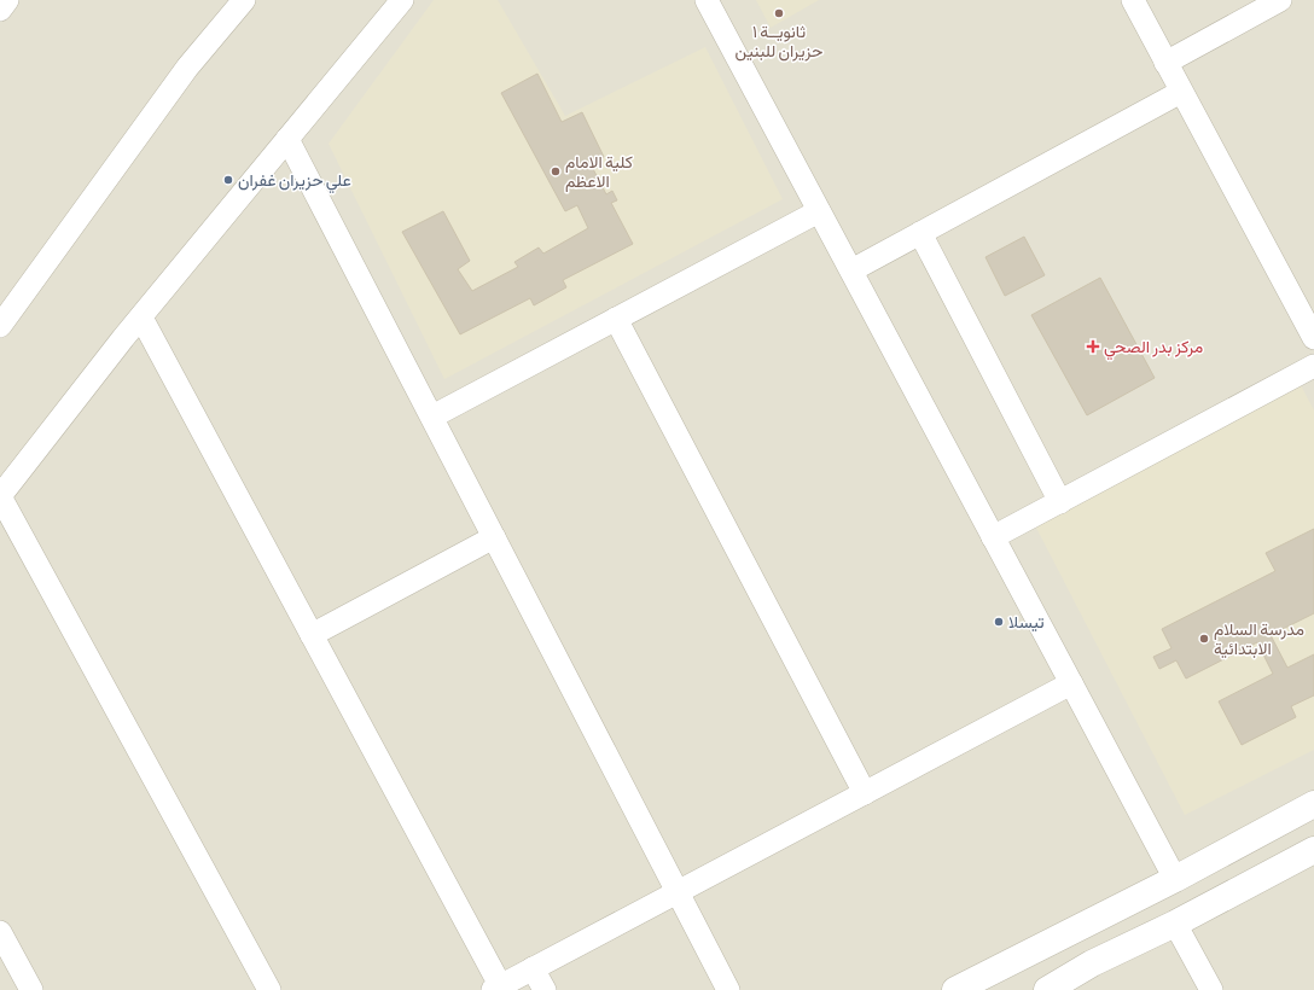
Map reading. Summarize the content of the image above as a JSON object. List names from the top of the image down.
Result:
{
  "places": {
    "other": [
      "ثانويــة ١ حزيران للبنين",
      "كلية الامام الاعظم",
      "علي حزيران غفران",
      "تيسلا",
      "مدرسة السلام الابتدائية"
    ],
    "health": ["مركز بدر الصحي"]
  }
}
